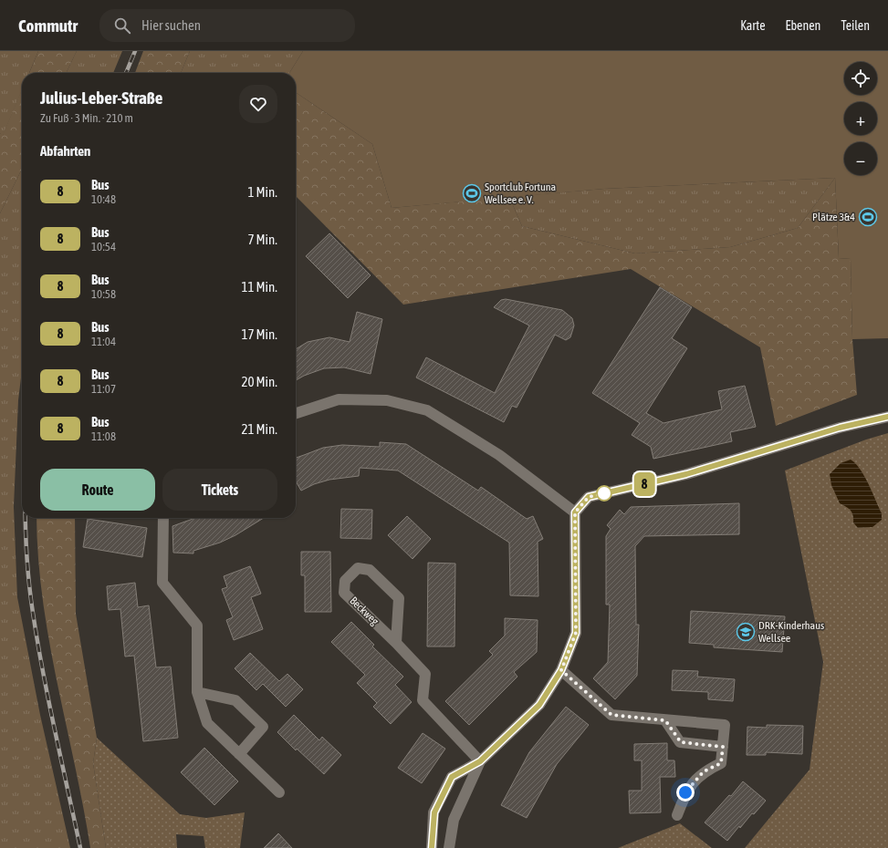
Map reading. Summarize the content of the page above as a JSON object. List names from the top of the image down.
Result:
{
  "streets": {
    "street": ["Beckweg"]
  },
  "places": {
    "sports": ["Sportclub Fortuna Wellsee e. V.", "Plätze 3&4"],
    "school or university": ["DRK-Kinderhaus Wellsee"]
  },
  "lines": ["bus line 8"],
  "page": {
    "header": "Commutr",
    "search": "Hier suchen",
    "nav": ["Karte", "Ebenen", "Teilen"],
    "on_map": "8",
    "map_buttons": ["+", "−"],
    "heading": [
      ["Julius-Leber-Straße", "Zu Fuß · 3 Min. · 210 m"],
      "Abfahrten"
    ],
    "list": [
      {
        "mark": "8",
        "name": "Bus",
        "note": "10:48",
        "value": "1 Min."
      },
      {
        "mark": "8",
        "name": "Bus",
        "note": "10:54",
        "value": "7 Min."
      },
      {
        "mark": "8",
        "name": "Bus",
        "note": "10:58",
        "value": "11 Min."
      },
      {
        "mark": "8",
        "name": "Bus",
        "note": "11:04",
        "value": "17 Min."
      },
      {
        "mark": "8",
        "name": "Bus",
        "note": "11:07",
        "value": "20 Min."
      },
      {
        "mark": "8",
        "name": "Bus",
        "note": "11:08",
        "value": "21 Min."
      }
    ],
    "buttons": ["Route", "Tickets"]
  }
}
